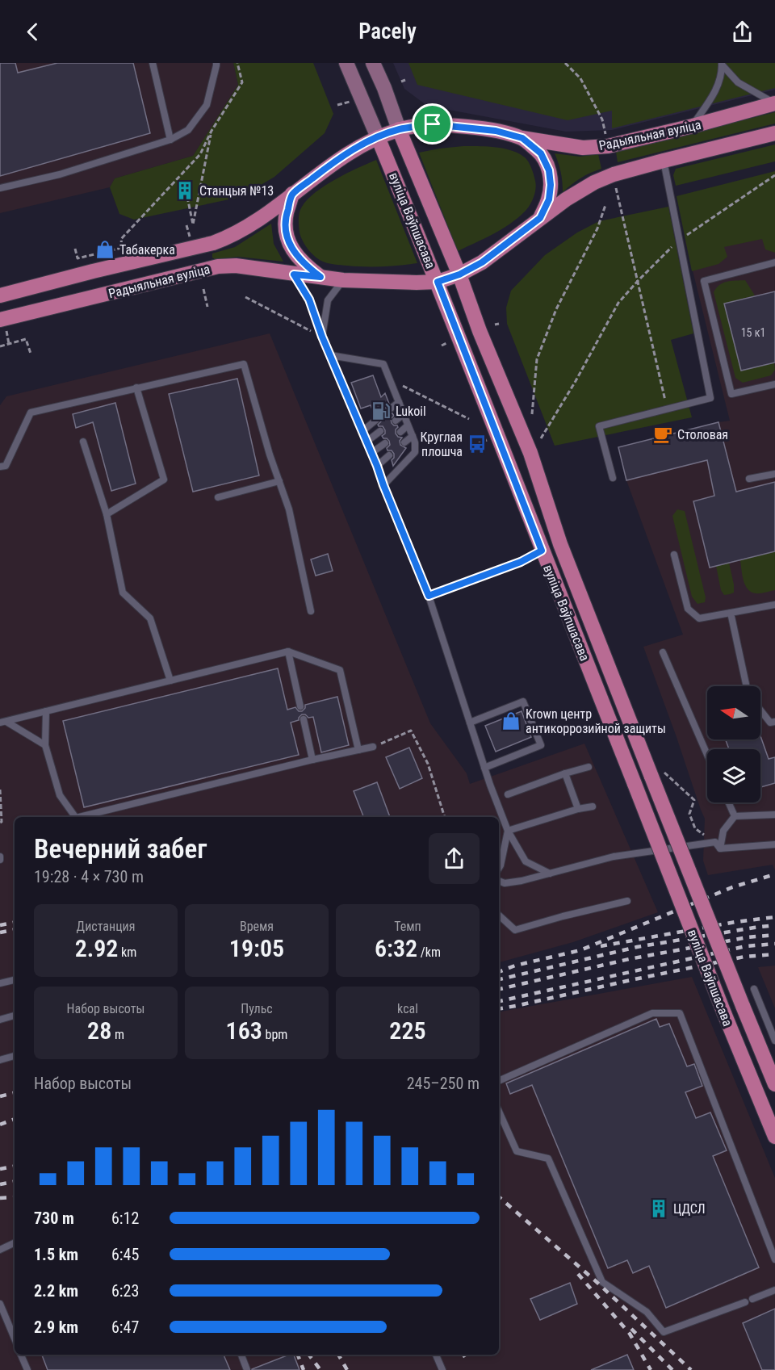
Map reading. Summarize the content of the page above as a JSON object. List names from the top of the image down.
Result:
{
  "streets": {
    "main road": ["Радыяльная вуліца", "вуліца Ваўпшасава"]
  },
  "crossings": [
    ["Радыяльная вуліца", "вуліца Ваўпшасава"]
  ],
  "places": {
    "building": ["Станцыя №13", "ЦДСЛ"],
    "shop": ["Табакерка", "Krown центр антикоррозийной защиты"],
    "fuel station": ["Lukoil"],
    "cafe": ["Столовая"],
    "bus stop": ["Круглая плошча"]
  },
  "house_numbers": ["15 к1"],
  "north": "left",
  "page": {
    "header": "Pacely",
    "heading": ["Вечерний забег", "19:28 · 4 × 730 m"],
    "stats": [
      ["Дистанция", "2.92 km"],
      ["Время", "19:05"],
      ["Темп", "6:32 /km"],
      ["Набор высоты", "28 m"],
      ["Пульс", "163 bpm"],
      ["kcal", "225"]
    ],
    "chart": ["Набор высоты", "245–250 m"],
    "list": [
      {
        "name": "730 m",
        "note": "6:12"
      },
      {
        "name": "1.5 km",
        "note": "6:45"
      },
      {
        "name": "2.2 km",
        "note": "6:23"
      },
      {
        "name": "2.9 km",
        "note": "6:47"
      }
    ]
  }
}
